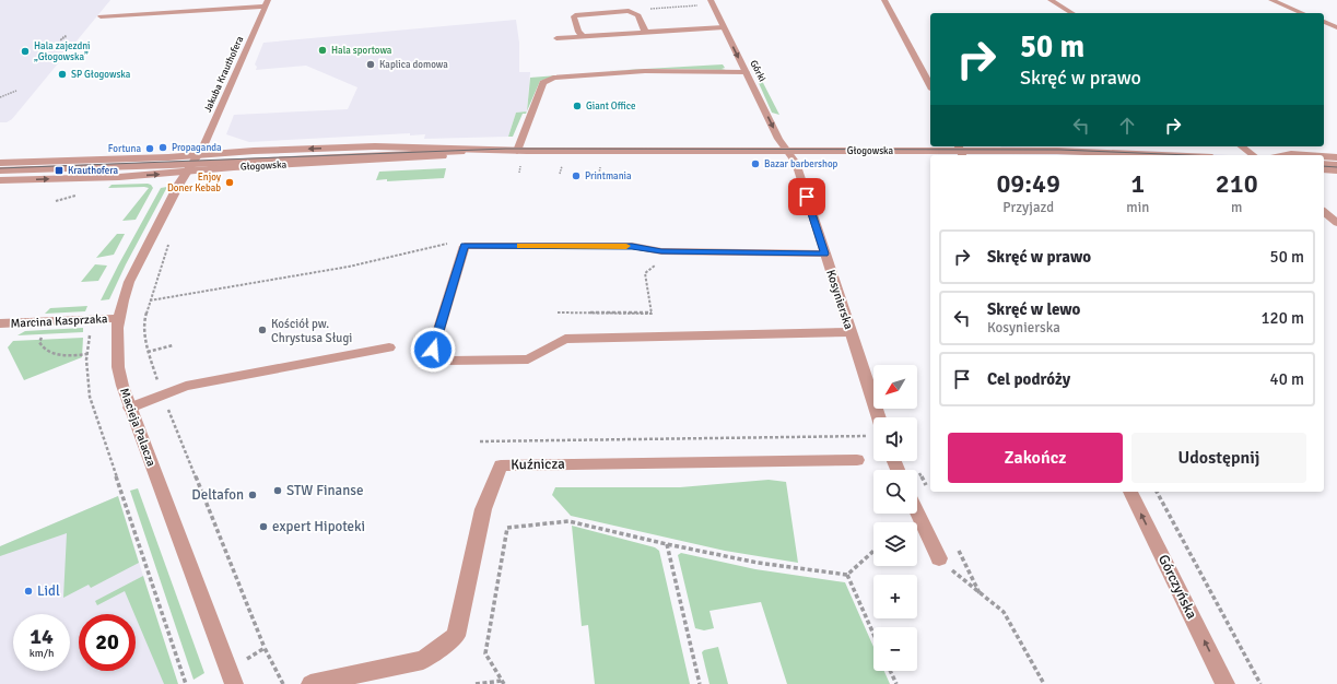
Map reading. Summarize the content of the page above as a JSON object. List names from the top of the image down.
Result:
{
  "streets": {
    "street": [
      "Górki",
      "Jakuba Krauthofera",
      "Głogowska",
      "Kosynierska",
      "Marcina Kasprzaka",
      "Macieja Palacza",
      "Kuźnicza",
      "Górczyńska"
    ]
  },
  "crossings": [
    ["Górki", "Głogowska"],
    ["Górki", "Kosynierska"],
    ["Jakuba Krauthofera", "Głogowska"],
    ["Jakuba Krauthofera", "Macieja Palacza"],
    ["Głogowska", "Kosynierska"],
    ["Głogowska", "Macieja Palacza"],
    ["Marcina Kasprzaka", "Macieja Palacza"]
  ],
  "one_way": ["Górki", "Górczyńska"],
  "places": {
    "other": [
      "Hala sportowa",
      "Hala zajezdni „Głogowska”",
      "Kaplica domowa",
      "SP Głogowska",
      "Giant Office",
      "Propaganda",
      "Fortuna",
      "Bazar barbershop",
      "Printmania",
      "Enjoy Doner Kebab",
      "Kościół pw. Chrystusa Sługi",
      "STW Finanse",
      "Deltafon",
      "expert Hipoteki",
      "Lidl"
    ],
    "transit": ["Krauthofera"]
  },
  "north": "bottom left",
  "page": {
    "turn": ["50 m", "Skręć w prawo"],
    "eta": [
      "09:49",
      "Przyjazd",
      "1",
      "min",
      "210",
      "m"
    ],
    "list": [
      {
        "name": "Skręć w prawo",
        "value": "50 m"
      },
      {
        "name": "Skręć w lewo",
        "note": "Kosynierska",
        "value": "120 m"
      },
      {
        "name": "Cel podróży",
        "value": "40 m"
      }
    ],
    "map_buttons": ["+", "−"],
    "buttons": ["Zakończ", "Udostępnij"],
    "speed": "14 km/h",
    "limit": "20"
  }
}
